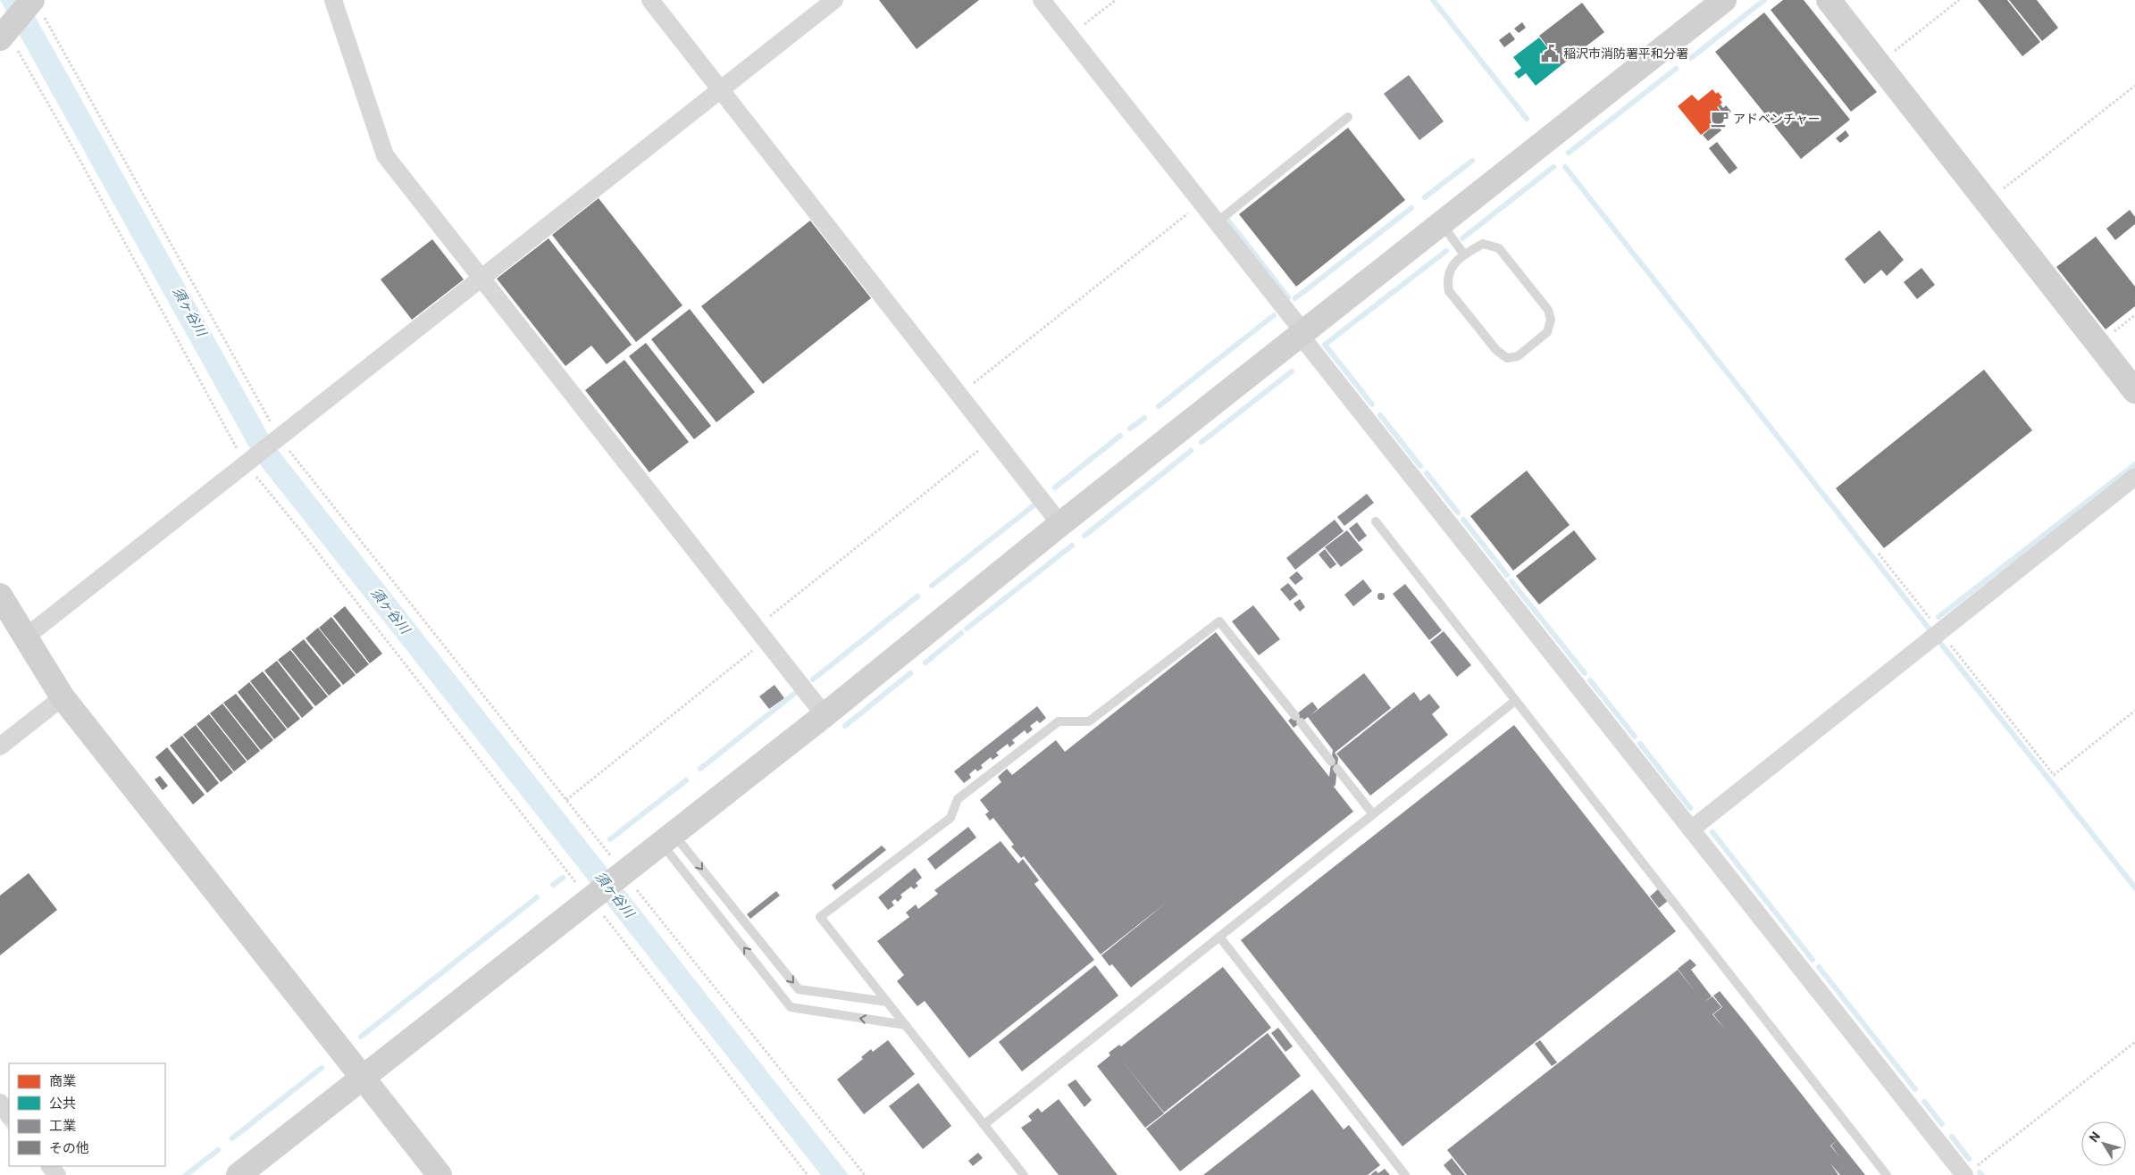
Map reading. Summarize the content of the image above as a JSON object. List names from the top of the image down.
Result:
{
  "water": ["須ヶ谷川"],
  "places": {
    "public building": ["稲沢市消防署平和分署"],
    "cafe": ["アドベンチャー"]
  },
  "legend": [
    "商業",
    "公共",
    "工業",
    "その他"
  ],
  "north": "top left"
}
